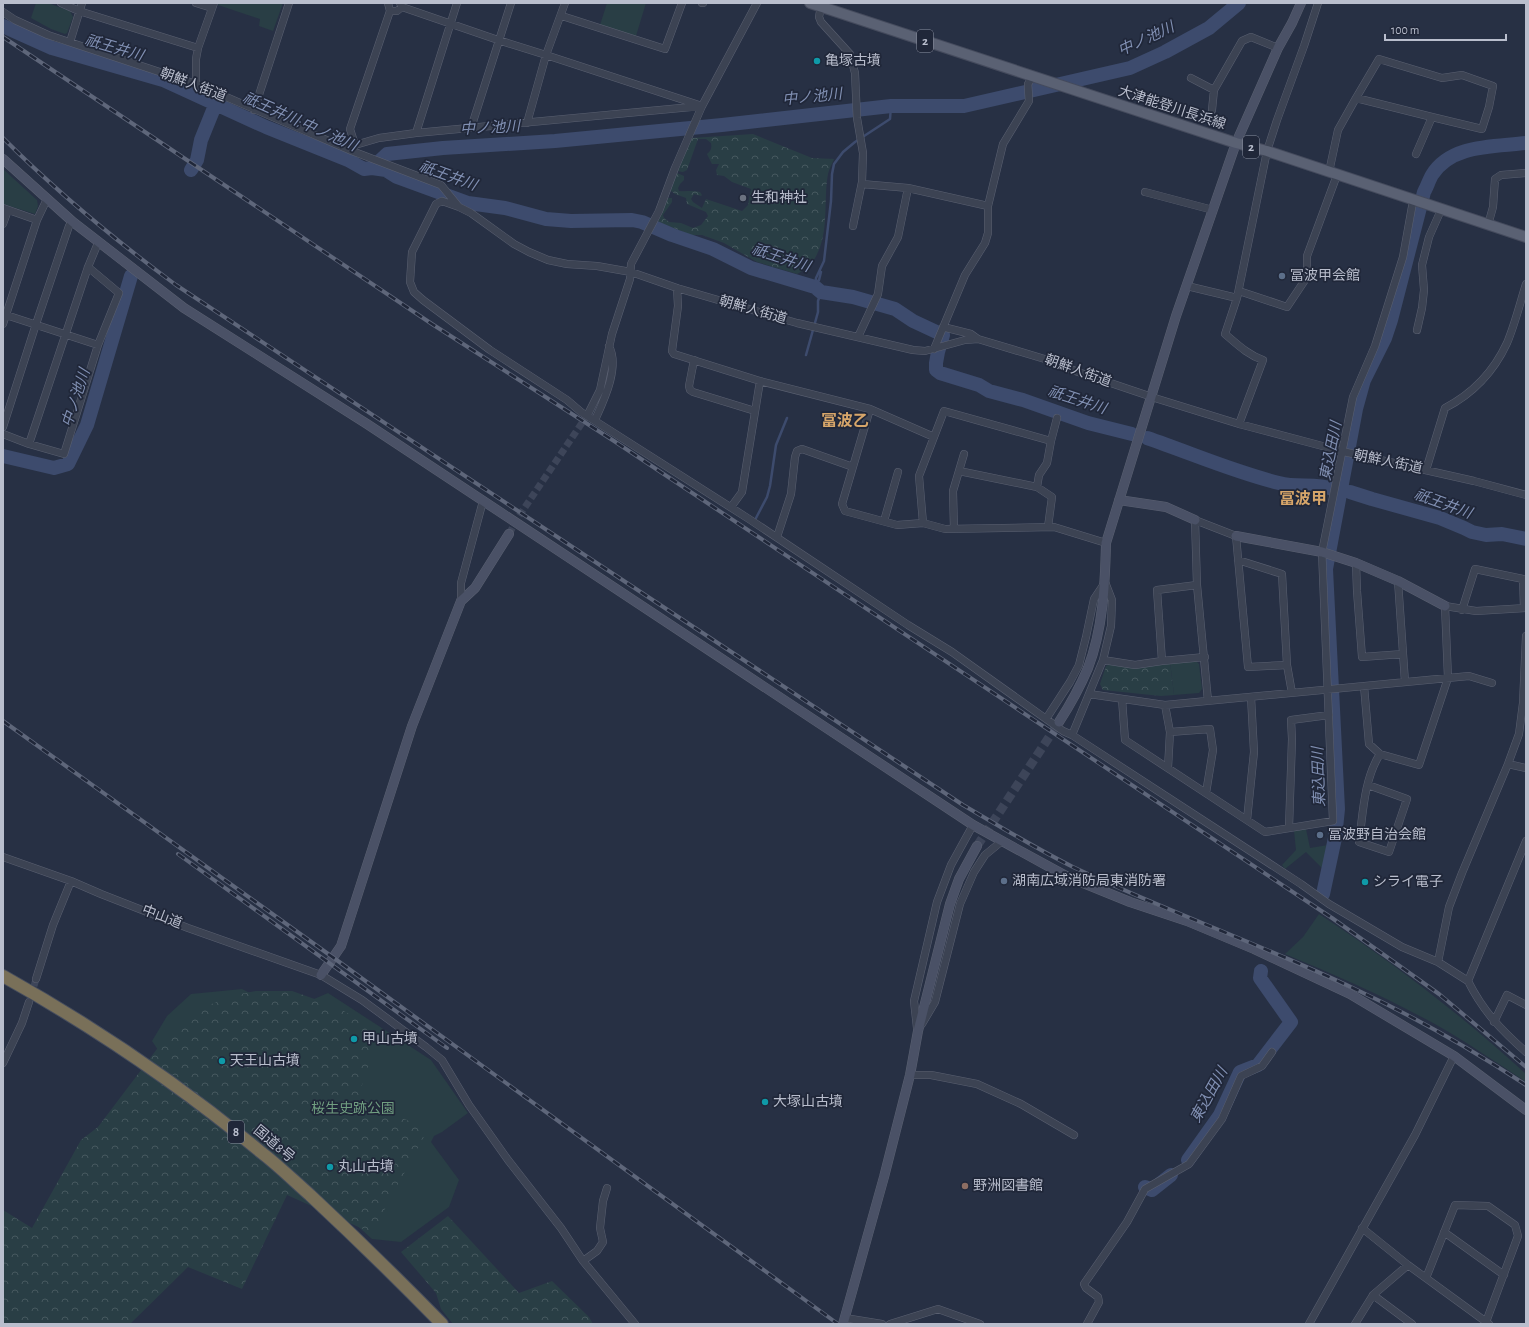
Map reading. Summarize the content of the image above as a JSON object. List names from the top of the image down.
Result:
{
  "streets": {
    "highway": ["8", "国道8号"],
    "main road": ["2", "大津能登川長浜線"],
    "street": ["朝鮮人街道", "中山道"]
  },
  "districts": ["冨波乙", "冨波甲"],
  "water": [
    "中ノ池川",
    "祇王井川",
    "祇王井川;中ノ池川",
    "東込田川"
  ],
  "parks": ["桜生史跡公園"],
  "places": [
    "亀塚古墳",
    "生和神社",
    "冨波甲会館",
    "冨波野自治会館",
    "湖南広域消防局東消防署",
    "シライ電子",
    "甲山古墳",
    "天王山古墳",
    "大塚山古墳",
    "丸山古墳",
    "野洲図書館"
  ],
  "scale_bar": "100 m"
}
